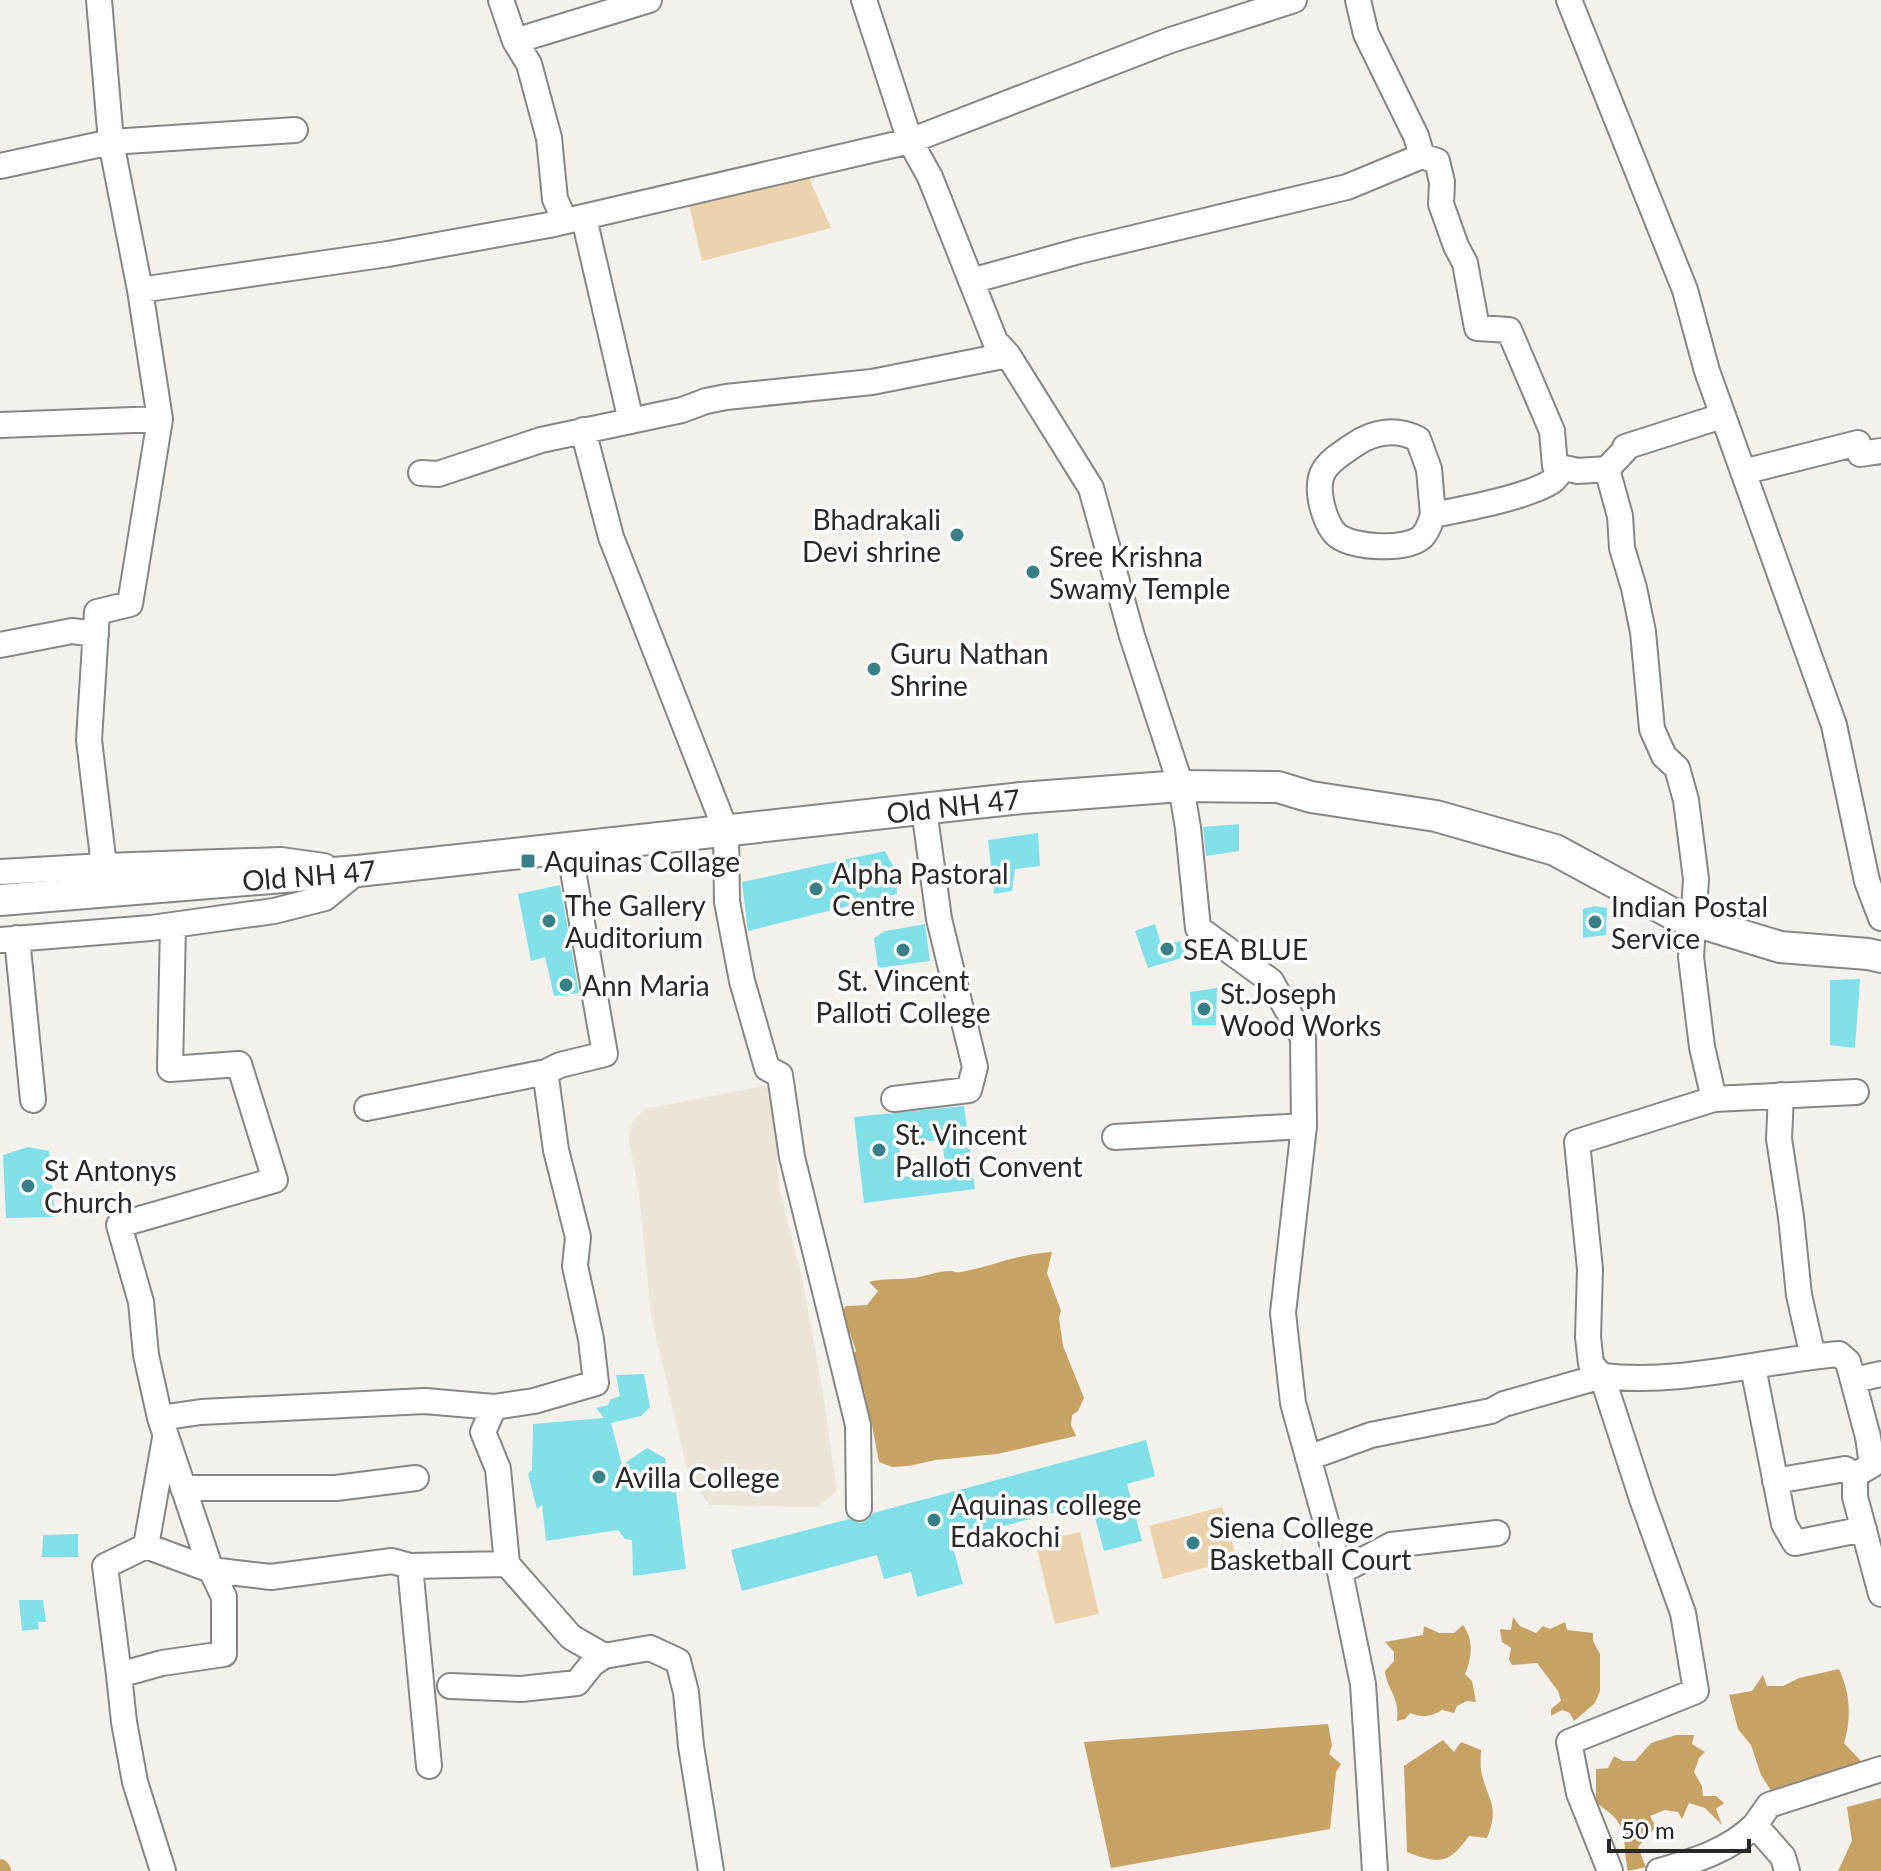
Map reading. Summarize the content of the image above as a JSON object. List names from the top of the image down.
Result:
{
  "streets": {
    "main road": ["Old NH 47"]
  },
  "places": {
    "other": [
      "Bhadrakali Devi shrine",
      "Sree Krishna Swamy Temple",
      "Guru Nathan Shrine",
      "Alpha Pastoral Centre",
      "The Gallery Auditorium",
      "Indian Postal Service",
      "SEA BLUE",
      "St. Vincent Palloti College",
      "Ann Maria",
      "St.Joseph Wood Works",
      "St. Vincent Palloti Convent",
      "St Antonys Church",
      "Avilla College",
      "Aquinas college Edakochi",
      "Siena College Basketball Court"
    ],
    "transit": ["Aquinas Collage"]
  },
  "scale_bar": "50 m"
}
